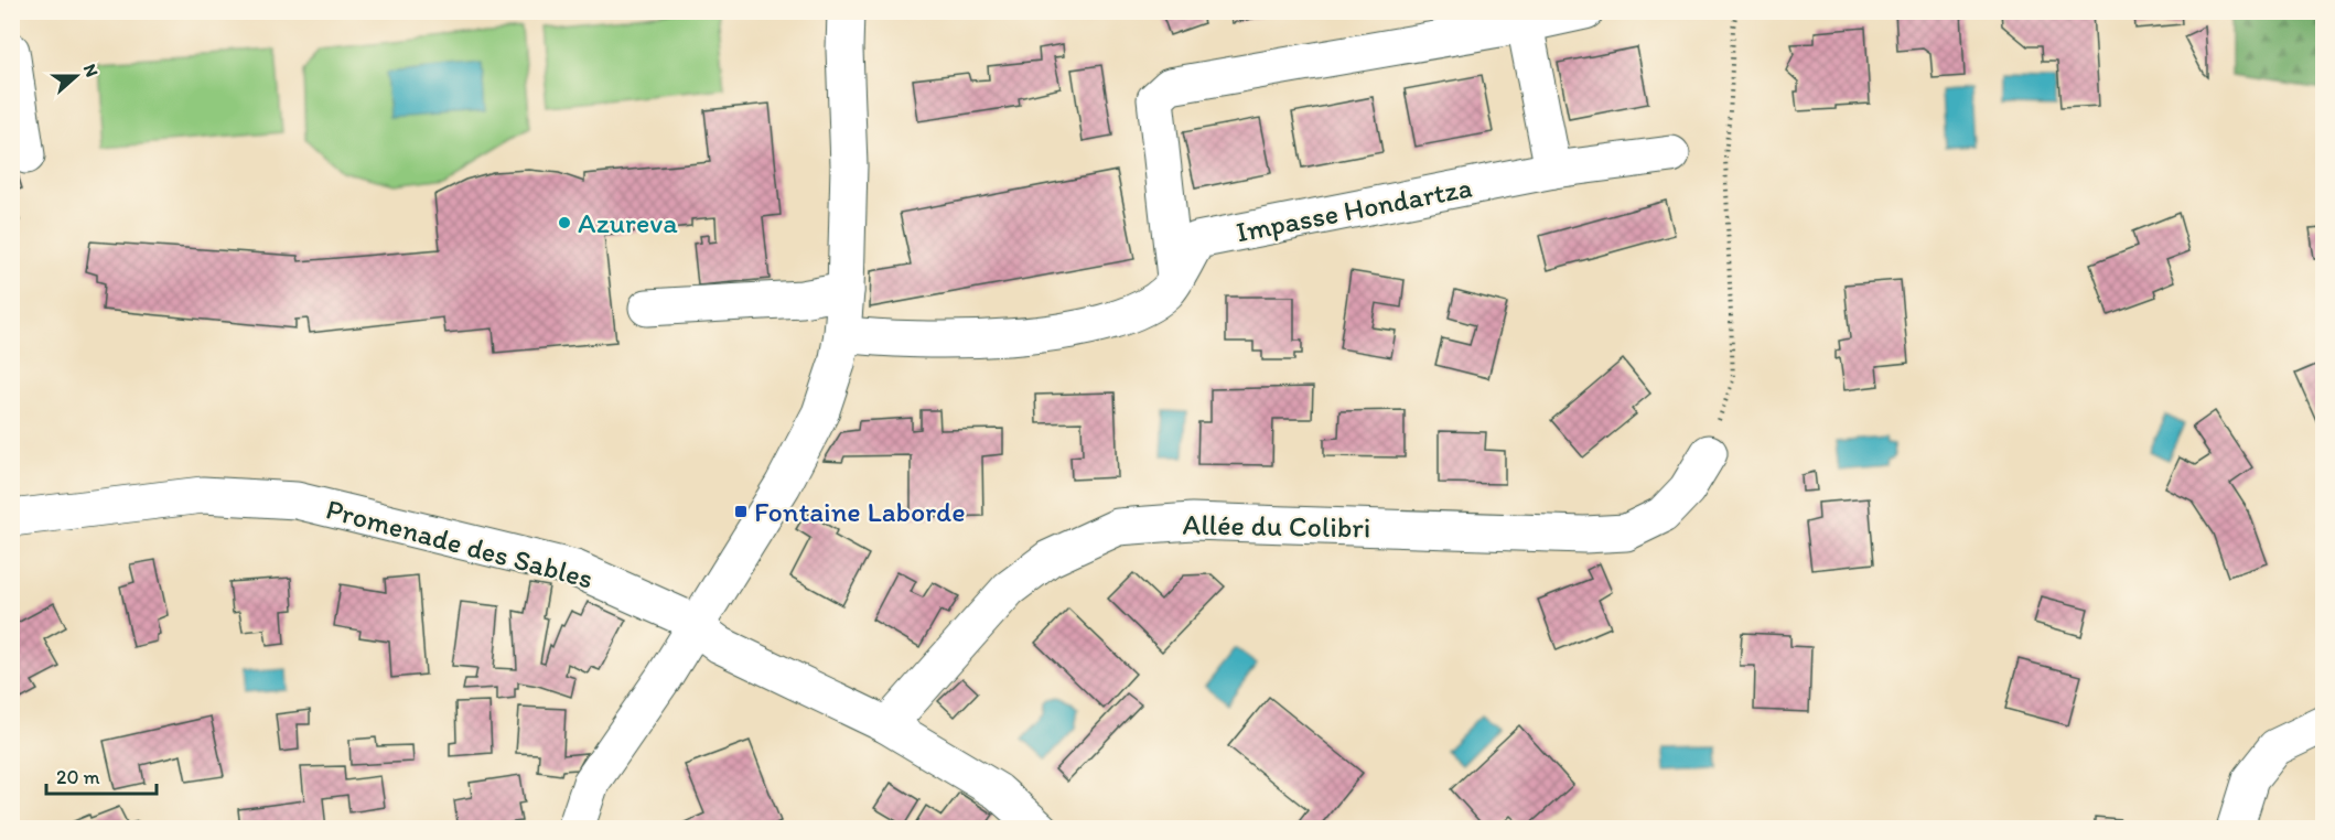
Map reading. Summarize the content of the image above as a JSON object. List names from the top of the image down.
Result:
{
  "streets": {
    "street": ["Impasse Hondartza", "Allée du Colibri", "Promenade des Sables"]
  },
  "crossings": [
    ["Allée du Colibri", "Promenade des Sables"]
  ],
  "places": {
    "other": ["Azureva"],
    "transit": ["Fontaine Laborde"]
  },
  "scale_bar": "20 m",
  "north": "right"
}
